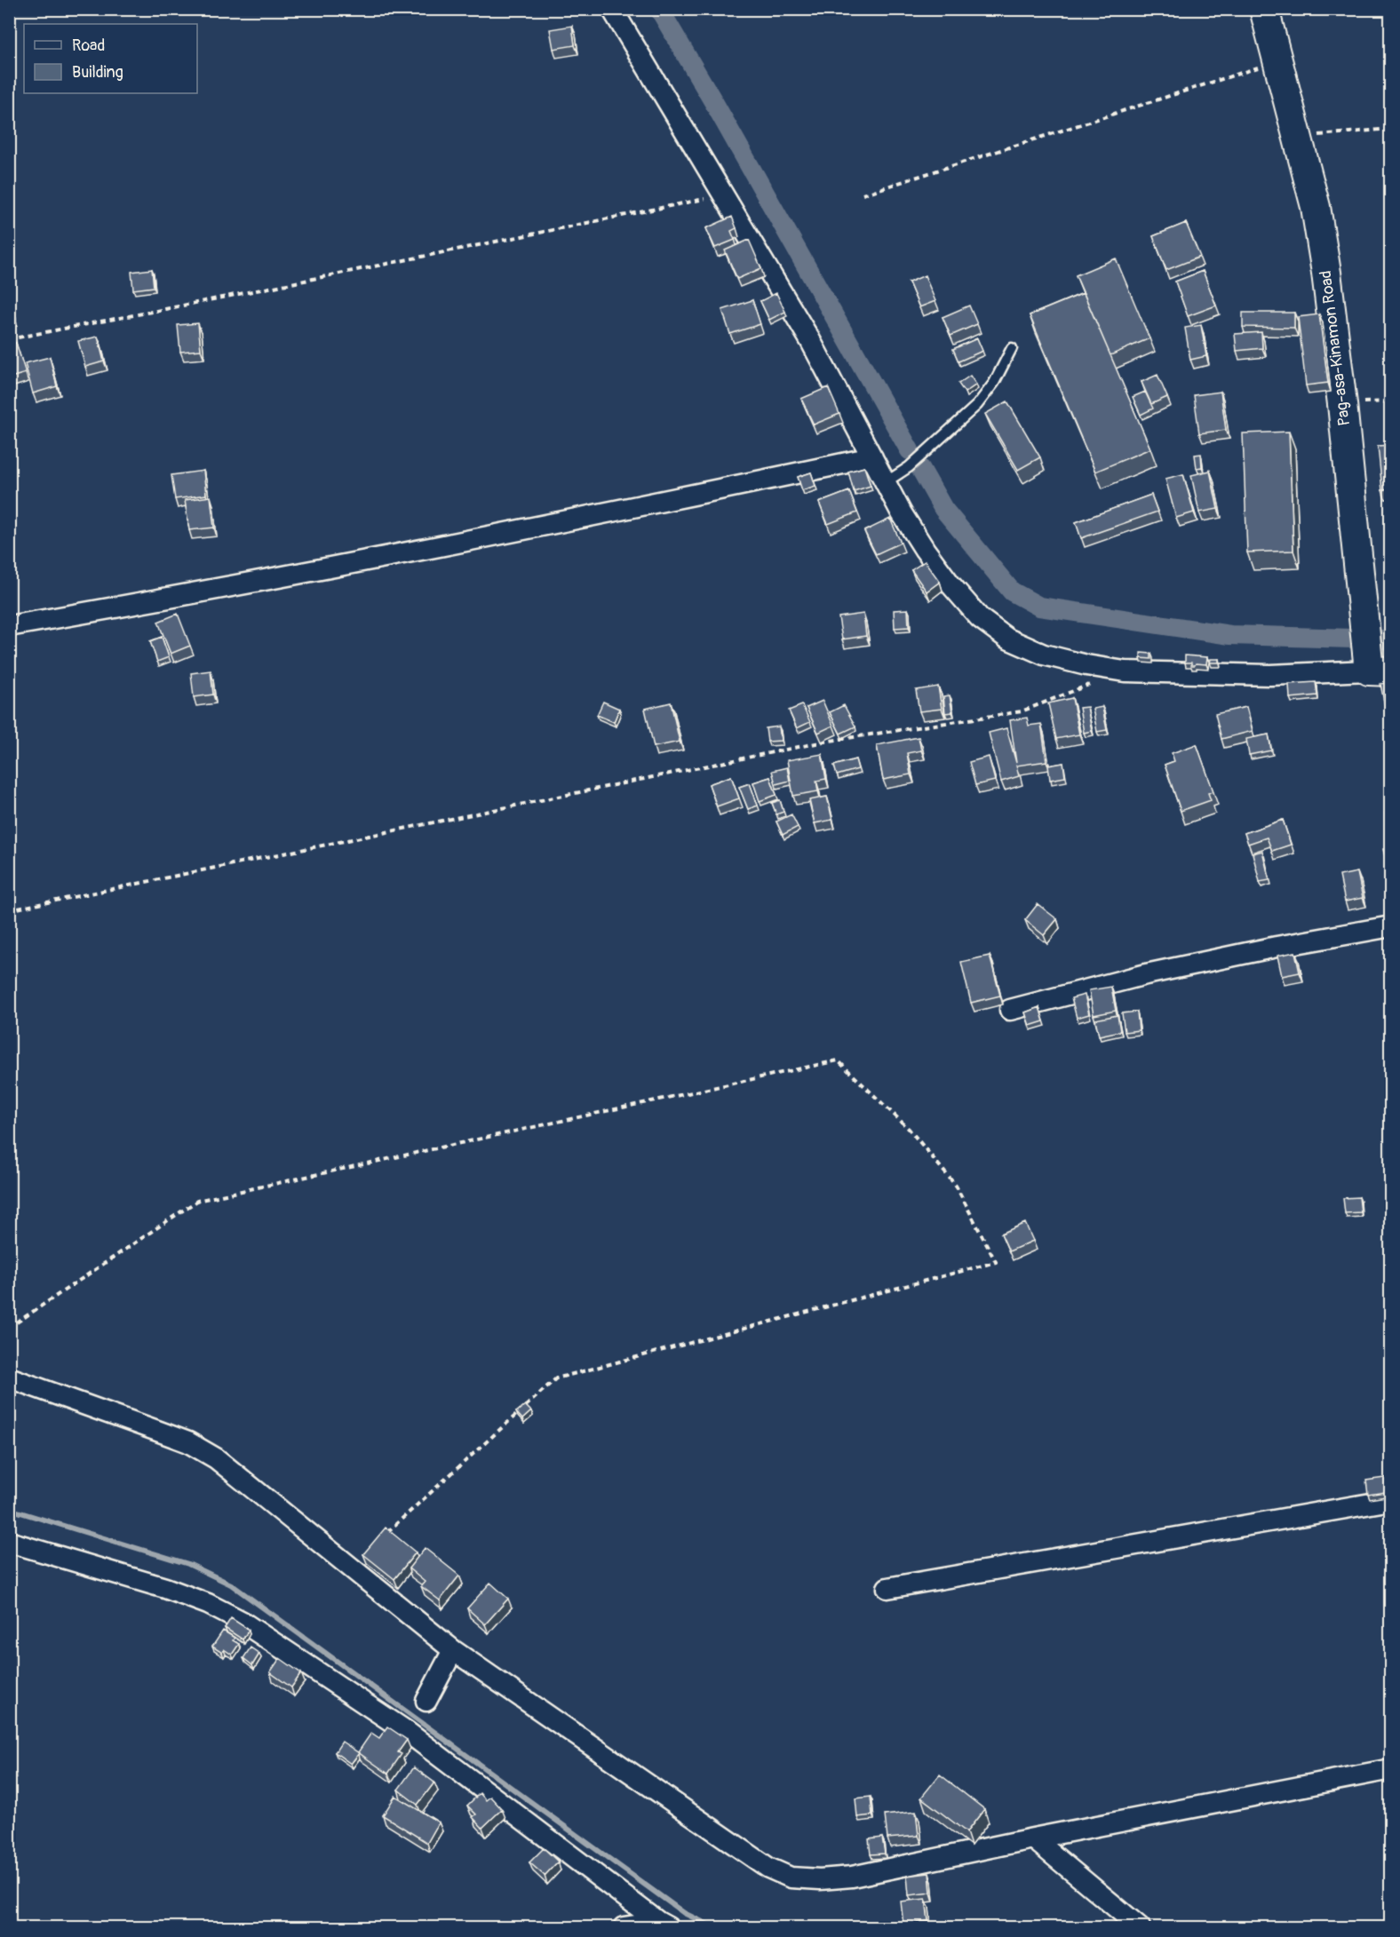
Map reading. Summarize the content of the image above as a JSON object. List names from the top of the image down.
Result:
{
  "streets": {
    "street": ["Pag-asa-Kinamon Road"]
  },
  "legend": ["Road", "Building"]
}
